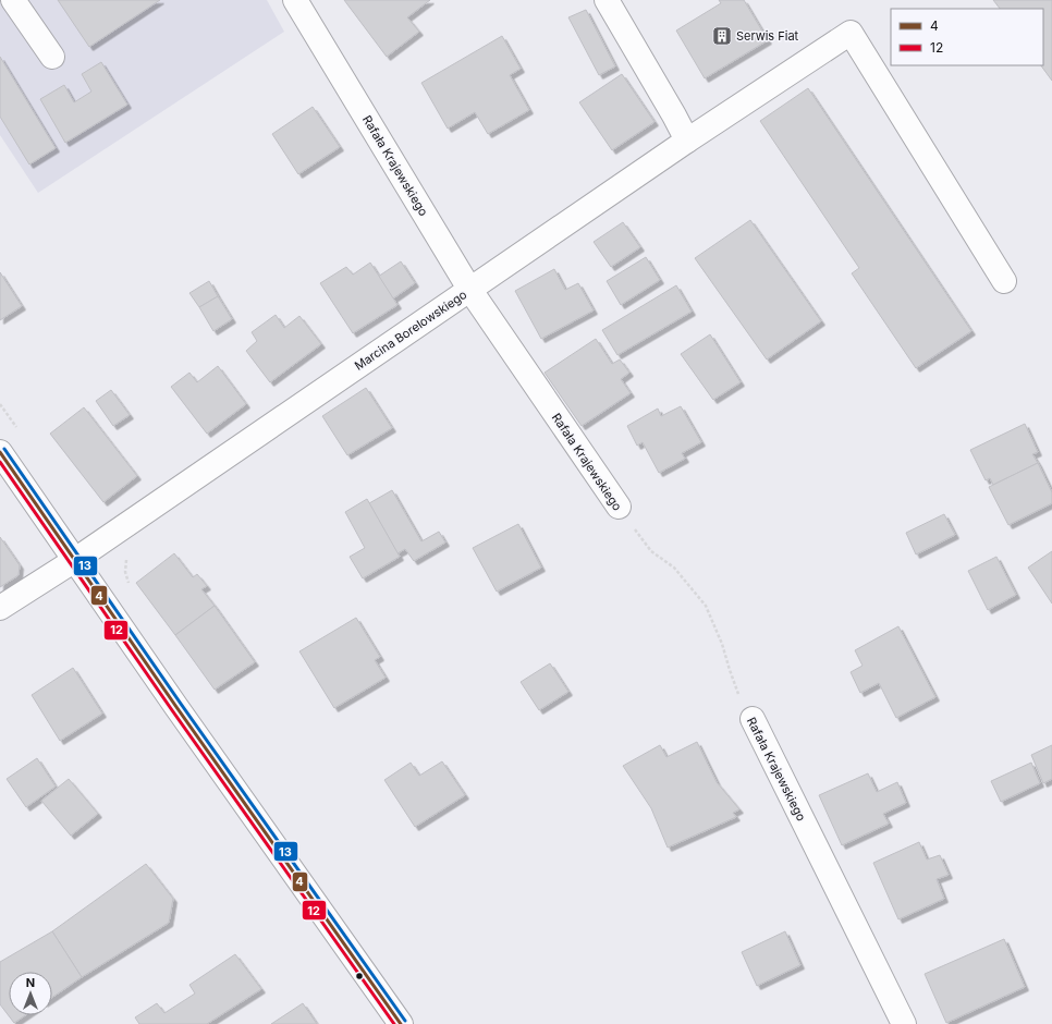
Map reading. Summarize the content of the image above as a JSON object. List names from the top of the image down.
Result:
{
  "streets": {
    "street": ["Rafała Krajewskiego", "Marcina Borelowskiego"]
  },
  "crossings": [
    ["Rafała Krajewskiego", "Marcina Borelowskiego"]
  ],
  "places": {
    "building": ["Serwis Fiat"]
  },
  "lines": ["transit line 13", "transit line 4", "transit line 12"],
  "legend": ["4", "12"],
  "north": "top"
}
